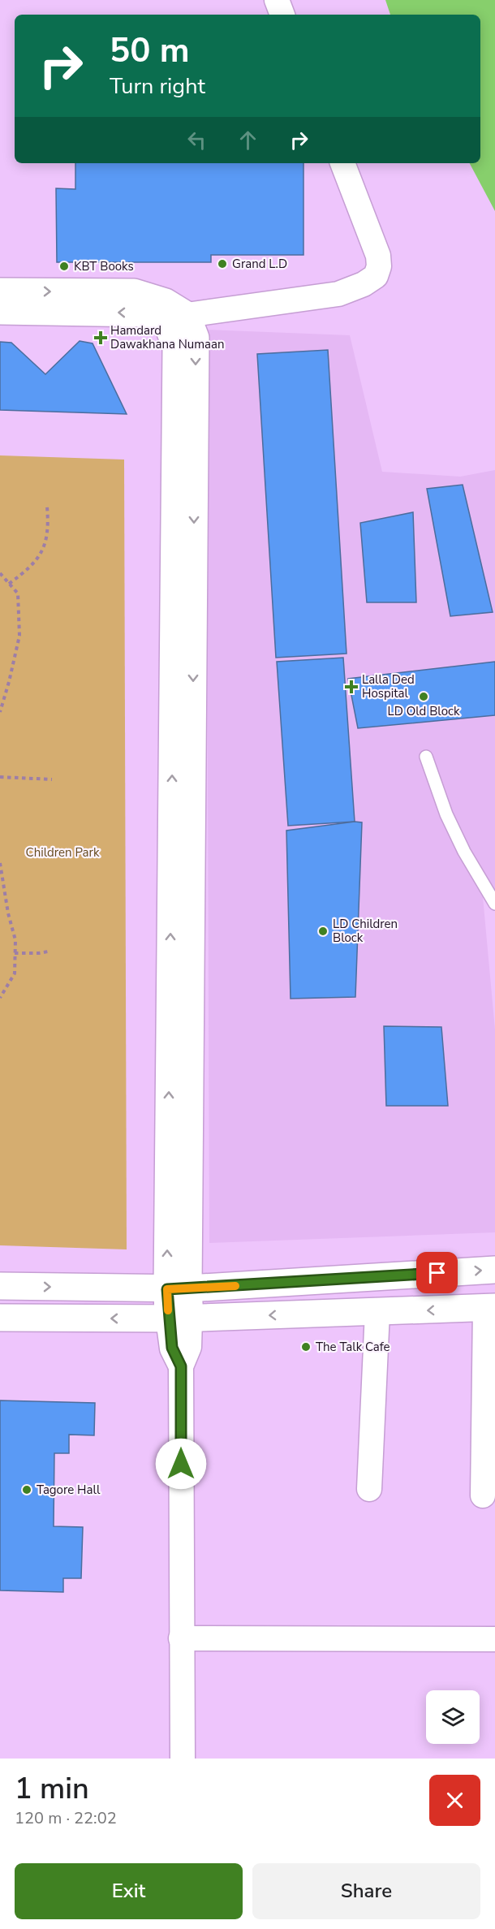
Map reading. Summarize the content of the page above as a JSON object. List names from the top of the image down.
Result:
{
  "parks": ["Children Park"],
  "places": {
    "other": [
      "Grand L.D",
      "KBT Books",
      "LD Old Block",
      "LD Children Block",
      "The Talk Cafe",
      "Tagore Hall"
    ],
    "health": ["Hamdard Dawakhana Numaan", "Lalla Ded Hospital"]
  },
  "page": {
    "turn": ["50 m", "Turn right"],
    "heading": ["1 min", "120 m · 22:02"],
    "buttons": ["Exit", "Share"]
  }
}
